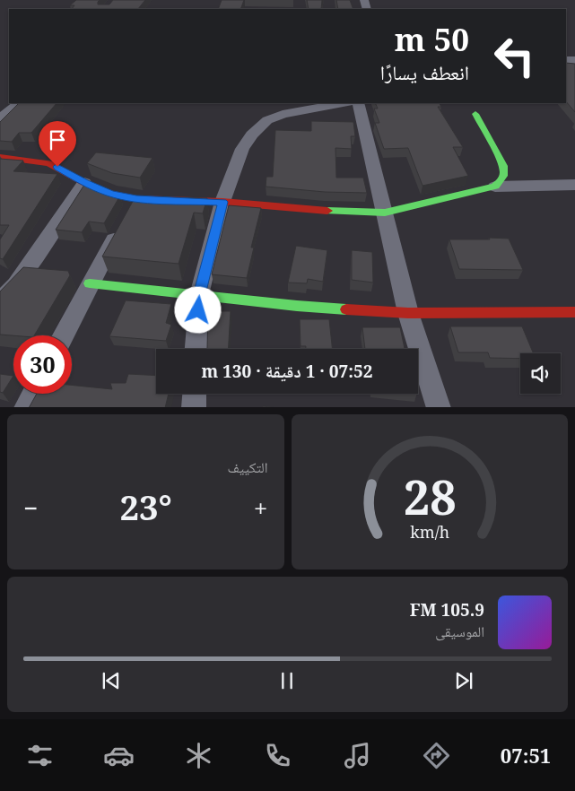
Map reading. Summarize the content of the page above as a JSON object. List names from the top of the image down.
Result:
{
  "page": {
    "turn": ["50 m", "انعطف يسارًا"],
    "limit": "30",
    "trip": "07:52 · 1 دقيقة · 130 m",
    "tile": "التكييف",
    "heat": ["−", "23°", "+"],
    "song": ["105.9 FM", "الموسيقى"],
    "tabs": "07:51",
    "gauge": ["28", "km/h"]
  }
}
